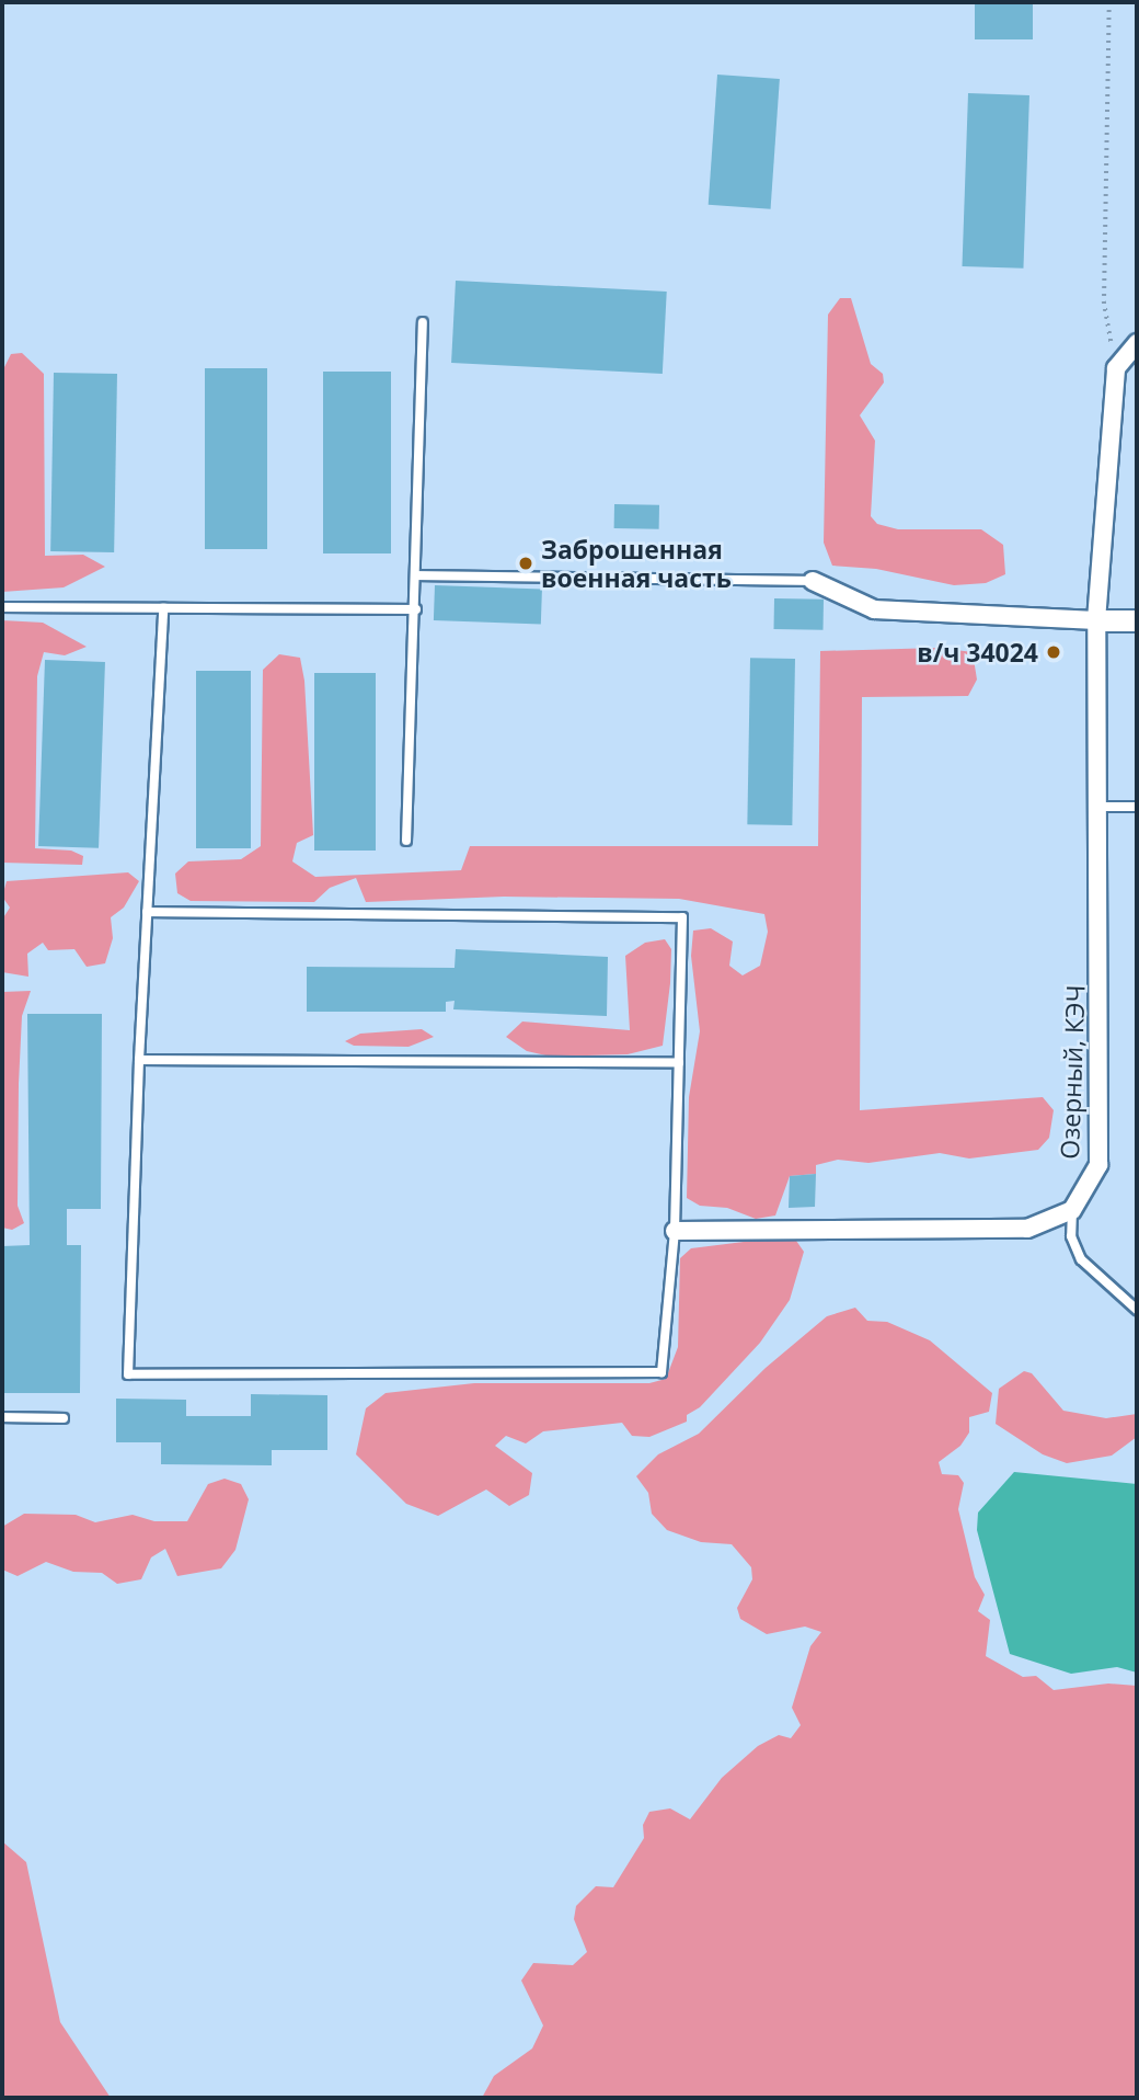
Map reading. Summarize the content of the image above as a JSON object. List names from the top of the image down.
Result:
{
  "streets": {
    "street": ["Озерный, КЭЧ"]
  },
  "places": ["Заброшенная военная часть", "в/ч 34024"]
}
